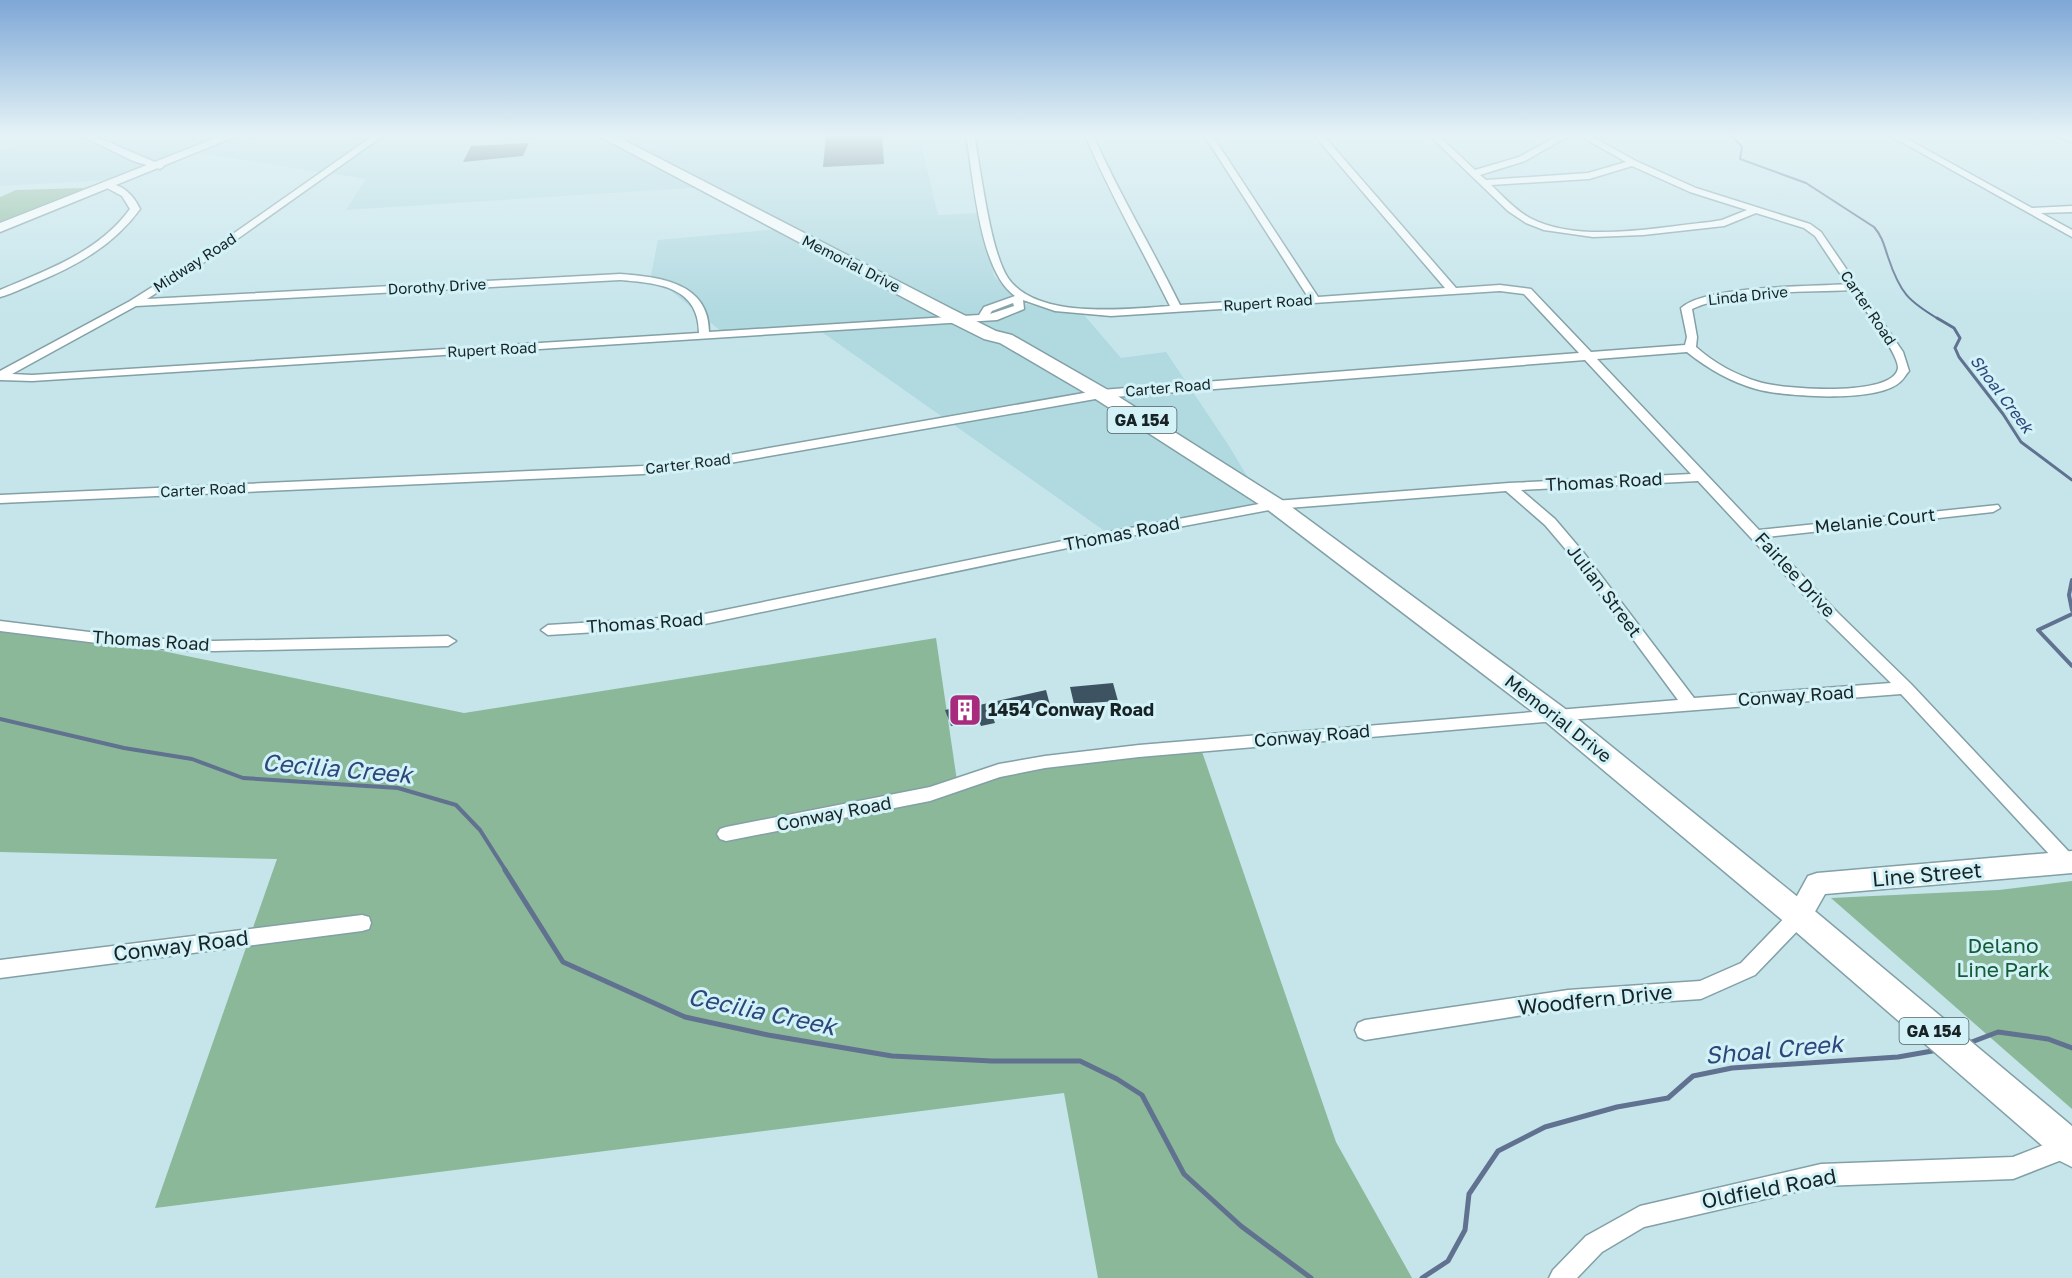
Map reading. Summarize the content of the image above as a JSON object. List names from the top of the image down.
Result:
{
  "streets": {
    "main road": ["Memorial Drive", "GA 154", "Line Street"],
    "street": [
      "Midway Road",
      "Dorothy Drive",
      "Linda Drive",
      "Rupert Road",
      "Carter Road",
      "Thomas Road",
      "Melanie Court",
      "Fairlee Drive",
      "Julian Street",
      "Conway Road",
      "Woodfern Drive",
      "Oldfield Road"
    ]
  },
  "crossings": [
    ["Midway Road", "Dorothy Drive"],
    ["Midway Road", "Rupert Road"],
    ["Memorial Drive", "Rupert Road"],
    ["Memorial Drive", "Carter Road"],
    ["Memorial Drive", "Thomas Road"],
    ["Memorial Drive", "Conway Road"],
    ["Memorial Drive", "Line Street"],
    ["Memorial Drive", "Woodfern Drive"],
    ["Memorial Drive", "Oldfield Road"],
    ["Dorothy Drive", "Rupert Road"],
    ["Linda Drive", "Carter Road"],
    ["Rupert Road", "Fairlee Drive"],
    ["Carter Road", "Fairlee Drive"],
    ["Thomas Road", "Fairlee Drive"],
    ["Thomas Road", "Julian Street"],
    ["Melanie Court", "Fairlee Drive"],
    ["Fairlee Drive", "Conway Road"],
    ["Fairlee Drive", "Line Street"],
    ["Julian Street", "Conway Road"],
    ["Line Street", "Woodfern Drive"]
  ],
  "water": ["Shoal Creek", "Cecilia Creek"],
  "parks": ["Delano Line Park"],
  "places": {
    "building": ["1454 Conway Road"]
  }
}
